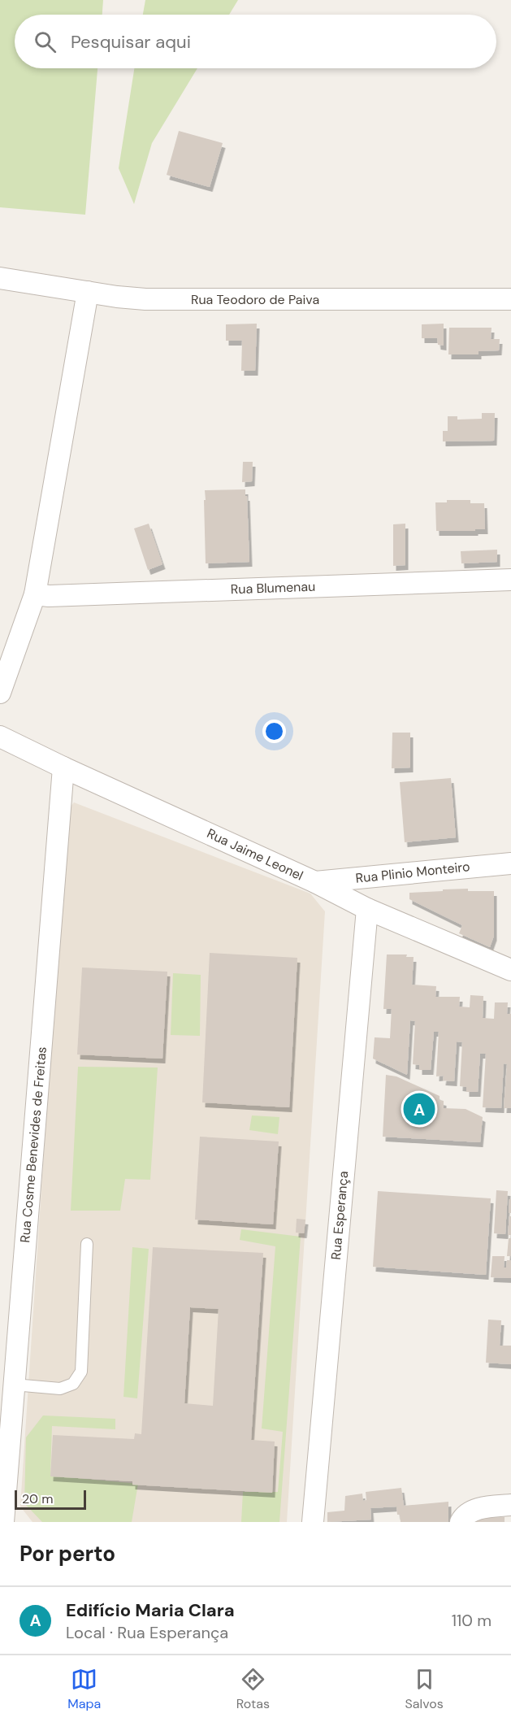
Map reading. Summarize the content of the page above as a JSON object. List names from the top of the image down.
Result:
{
  "streets": {
    "street": [
      "Rua Teodoro de Paiva",
      "Rua Blumenau",
      "Rua Jaime Leonel",
      "Rua Plinio Monteiro",
      "Rua Cosme Benevides de Freitas",
      "Rua Esperança"
    ]
  },
  "crossings": [
    ["Rua Jaime Leonel", "Rua Plinio Monteiro"],
    ["Rua Jaime Leonel", "Rua Cosme Benevides de Freitas"],
    ["Rua Jaime Leonel", "Rua Esperança"]
  ],
  "scale_bar": "20 m",
  "page": {
    "search": "Pesquisar aqui",
    "pins": "A",
    "scale": "20 m",
    "heading": "Por perto",
    "list": [
      {
        "mark": "A",
        "name": "Edifício Maria Clara",
        "note": "Local · Rua Esperança",
        "value": "110 m"
      }
    ],
    "nav": ["Mapa", "Rotas", "Salvos"]
  }
}
